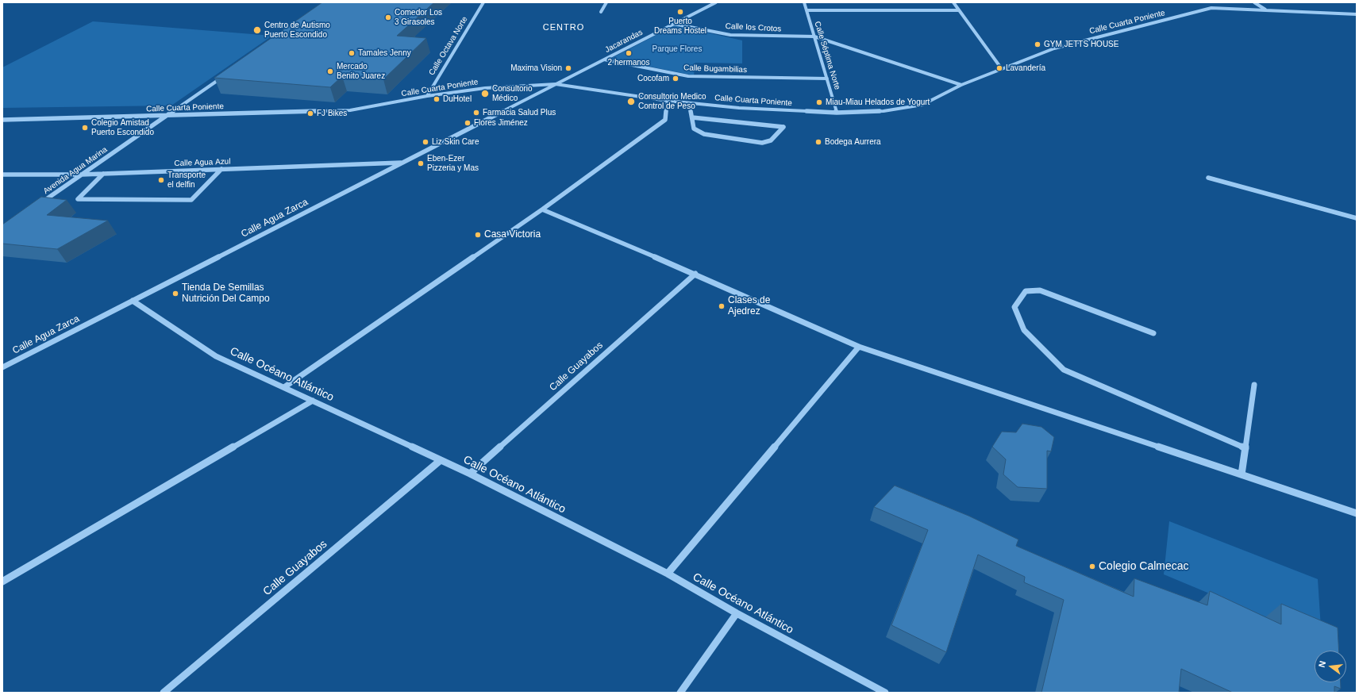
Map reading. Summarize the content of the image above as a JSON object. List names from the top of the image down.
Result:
{
  "streets": {
    "street": [
      "Calle Cuarta Poniente",
      "Calle los Crotos",
      "Jacarandas",
      "Calle Octava Norte",
      "Calle Séptima Norte",
      "Calle Bugambilias",
      "Calle Agua Azul",
      "Avenida Agua Marina",
      "Calle Agua Zarca",
      "Calle Guayabos",
      "Calle Océano Atlántico"
    ]
  },
  "crossings": [
    ["Calle Cuarta Poniente", "Jacarandas"],
    ["Calle Cuarta Poniente", "Calle Octava Norte"],
    ["Calle Cuarta Poniente", "Calle Séptima Norte"],
    ["Calle Cuarta Poniente", "Avenida Agua Marina"],
    ["Calle Cuarta Poniente", "Calle Agua Zarca"],
    ["Calle los Crotos", "Jacarandas"],
    ["Calle los Crotos", "Calle Séptima Norte"],
    ["Jacarandas", "Calle Bugambilias"],
    ["Jacarandas", "Calle Agua Zarca"],
    ["Calle Séptima Norte", "Calle Bugambilias"],
    ["Calle Agua Azul", "Avenida Agua Marina"],
    ["Calle Agua Azul", "Calle Agua Zarca"],
    ["Calle Agua Zarca", "Calle Océano Atlántico"],
    ["Calle Guayabos", "Calle Océano Atlántico"]
  ],
  "districts": ["CENTRO"],
  "parks": ["Parque Flores"],
  "places": [
    "Puerto Dreams Hostel",
    "Comedor Los 3 Girasoles",
    "Centro de Autismo Puerto Escondido",
    "GYM JETTS HOUSE",
    "Tamales Jenny",
    "2 hermanos",
    "Maxima Vision",
    "Lavandería",
    "Mercado Benito Juarez",
    "Cocofam",
    "Consultorio Médico",
    "DuHotel",
    "Consultorio Medico Control de Peso",
    "Miau-Miau Helados de Yogurt",
    "Farmacia Salud Plus",
    "FJ Bikes",
    "Flores Jiménez",
    "Colegio Amistad Puerto Escondido",
    "Liz Skin Care",
    "Bodega Aurrera",
    "Eben-Ezer Pizzeria y Mas",
    "Transporte el delfin",
    "Casa Victoria",
    "Tienda De Semillas Nutrición Del Campo",
    "Clases de Ajedrez",
    "Colegio Calmecac"
  ],
  "north": "left"
}
